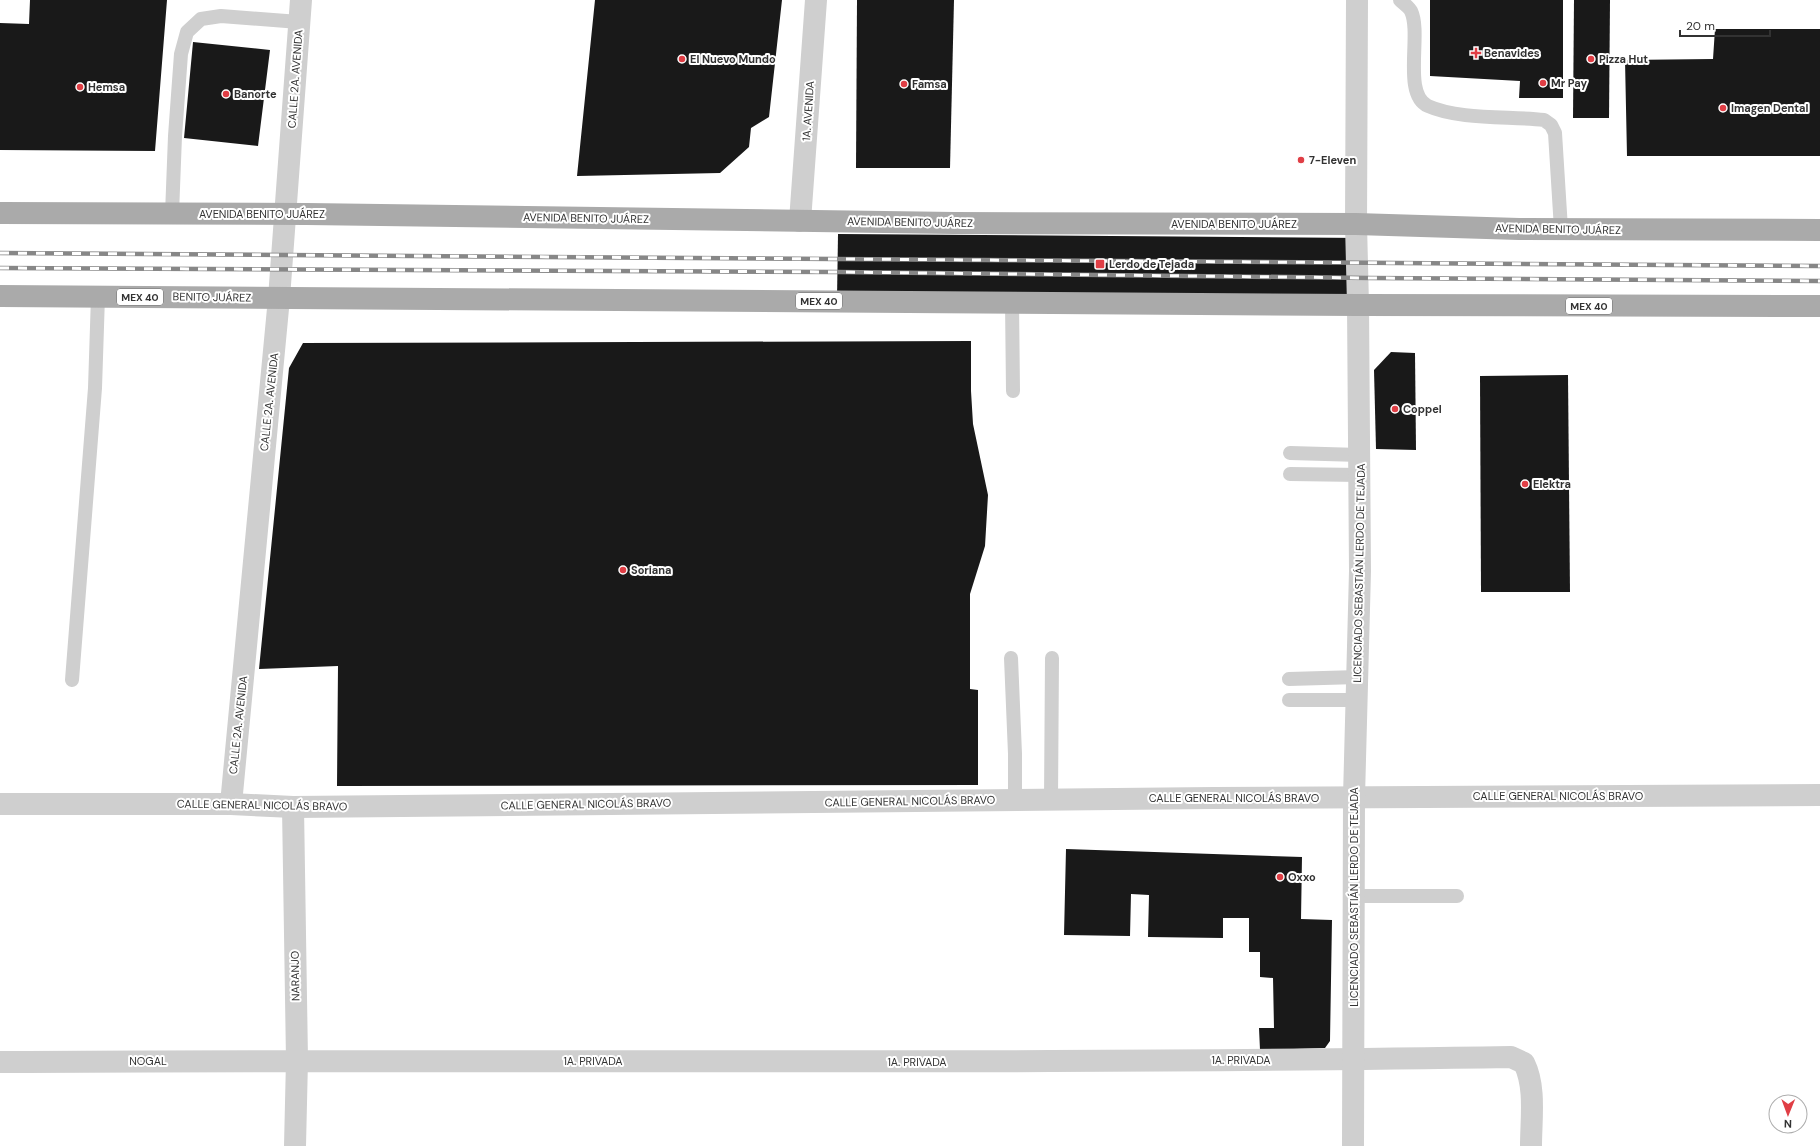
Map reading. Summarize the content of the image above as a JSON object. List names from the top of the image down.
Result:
{
  "streets": {
    "main road": ["AVENIDA BENITO JUÁREZ", "MEX 40", "BENITO JUÁREZ"],
    "street": [
      "CALLE 2A. AVENIDA",
      "1A. AVENIDA",
      "LICENCIADO SEBASTIÁN LERDO DE TEJADA",
      "CALLE GENERAL NICOLÁS BRAVO",
      "NARANJO",
      "1A. PRIVADA",
      "NOGAL"
    ]
  },
  "crossings": [
    ["CALLE 2A. AVENIDA", "AVENIDA BENITO JUÁREZ"],
    ["CALLE 2A. AVENIDA", "MEX 40"],
    ["CALLE 2A. AVENIDA", "BENITO JUÁREZ"],
    ["CALLE 2A. AVENIDA", "CALLE GENERAL NICOLÁS BRAVO"],
    ["1A. AVENIDA", "AVENIDA BENITO JUÁREZ"],
    ["AVENIDA BENITO JUÁREZ", "LICENCIADO SEBASTIÁN LERDO DE TEJADA"],
    ["MEX 40", "BENITO JUÁREZ"],
    ["MEX 40", "LICENCIADO SEBASTIÁN LERDO DE TEJADA"],
    ["LICENCIADO SEBASTIÁN LERDO DE TEJADA", "CALLE GENERAL NICOLÁS BRAVO"],
    ["LICENCIADO SEBASTIÁN LERDO DE TEJADA", "1A. PRIVADA"],
    ["CALLE GENERAL NICOLÁS BRAVO", "NARANJO"],
    ["NARANJO", "1A. PRIVADA"],
    ["NARANJO", "NOGAL"],
    ["1A. PRIVADA", "NOGAL"]
  ],
  "places": {
    "health": ["Benavides"],
    "other": [
      "El Nuevo Mundo",
      "Pizza Hut",
      "Mr Pay",
      "Famsa",
      "Hemsa",
      "Banorte",
      "Imagen Dental",
      "7-Eleven",
      "Coppel",
      "Elektra",
      "Soriana",
      "Oxxo"
    ],
    "transit": ["Lerdo de Tejada"]
  },
  "scale_bar": "20 m",
  "north": "bottom"
}
